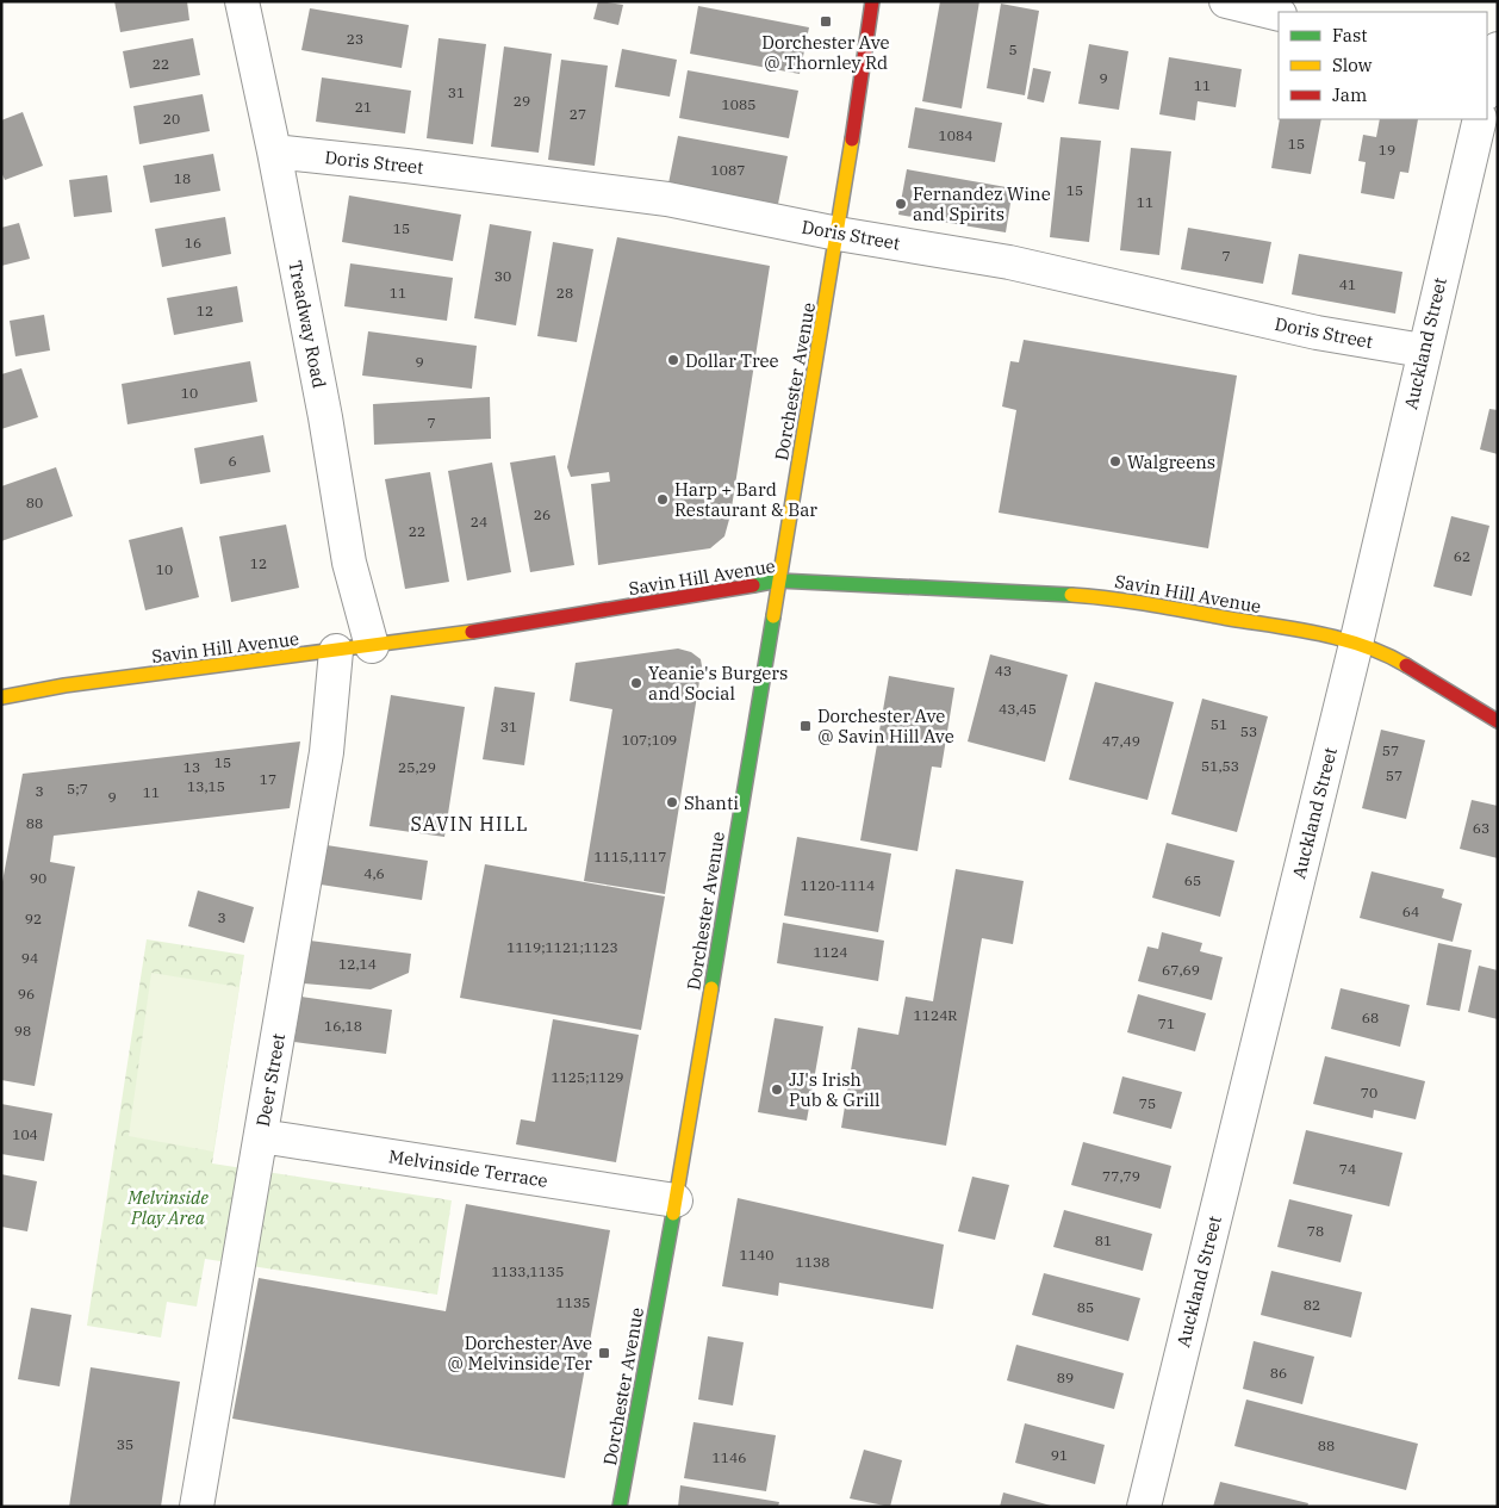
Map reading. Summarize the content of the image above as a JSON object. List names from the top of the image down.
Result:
{
  "streets": {
    "street": [
      "Doris Street",
      "Treadway Road",
      "Auckland Street",
      "Dorchester Avenue",
      "Savin Hill Avenue",
      "Deer Street",
      "Melvinside Terrace"
    ]
  },
  "crossings": [
    ["Doris Street", "Treadway Road"],
    ["Doris Street", "Auckland Street"],
    ["Doris Street", "Dorchester Avenue"],
    ["Treadway Road", "Savin Hill Avenue"],
    ["Auckland Street", "Savin Hill Avenue"],
    ["Dorchester Avenue", "Savin Hill Avenue"],
    ["Dorchester Avenue", "Melvinside Terrace"],
    ["Savin Hill Avenue", "Deer Street"],
    ["Deer Street", "Melvinside Terrace"]
  ],
  "districts": ["SAVIN HILL"],
  "parks": ["Melvinside Play Area"],
  "places": {
    "transit": ["Dorchester Ave @ Thornley Rd", "Dorchester Ave @ Savin Hill Ave", "Dorchester Ave @ Melvinside Ter"],
    "other": [
      "Fernandez Wine and Spirits",
      "Dollar Tree",
      "Walgreens",
      "Harp + Bard Restaurant & Bar",
      "Yeanie's Burgers and Social",
      "Shanti",
      "JJ's Irish Pub & Grill"
    ]
  },
  "house_numbers": [
    "23",
    "5",
    "22",
    "9",
    "11",
    "31",
    "29",
    "1085",
    "21",
    "27",
    "20",
    "1084",
    "15",
    "19",
    "1087",
    "18",
    "15",
    "11",
    "15",
    "16",
    "7",
    "30",
    "41",
    "11",
    "28",
    "12",
    "9",
    "10",
    "7",
    "6",
    "80",
    "26",
    "24",
    "22",
    "62",
    "12",
    "10",
    "43",
    "43,45",
    "51",
    "31",
    "53",
    "107;109",
    "47,49",
    "57",
    "15",
    "51,53",
    "13",
    "25,29",
    "57",
    "17",
    "13,15",
    "5;7",
    "3",
    "11",
    "9",
    "88",
    "63",
    "1115,1117",
    "4,6",
    "90",
    "65",
    "1120-1114",
    "64",
    "3",
    "92",
    "1119;1121;1123",
    "1124",
    "94",
    "12,14",
    "67,69",
    "96",
    "1124R",
    "68",
    "71",
    "16,18",
    "98",
    "1125;1129",
    "70",
    "75",
    "104",
    "74",
    "77,79",
    "78",
    "81",
    "1140",
    "1138",
    "1133,1135",
    "1135",
    "82",
    "85",
    "86",
    "89",
    "35",
    "88",
    "91",
    "1146"
  ],
  "legend": ["Fast", "Slow", "Jam"]
}
